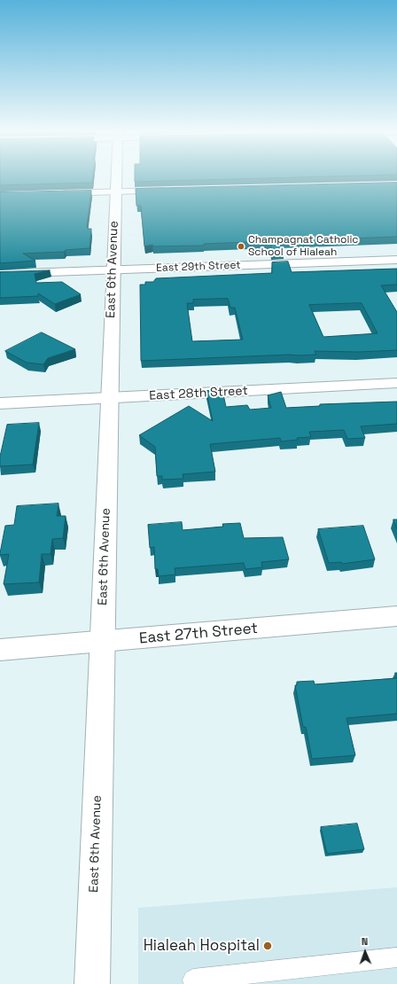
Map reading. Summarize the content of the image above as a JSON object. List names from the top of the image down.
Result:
{
  "streets": {
    "street": [
      "East 29th Street",
      "East 6th Avenue",
      "East 28th Street",
      "East 27th Street"
    ]
  },
  "crossings": [
    ["East 29th Street", "East 6th Avenue"],
    ["East 6th Avenue", "East 28th Street"],
    ["East 6th Avenue", "East 27th Street"]
  ],
  "places": ["Champagnat Catholic School of Hialeah", "Hialeah Hospital"],
  "north": "top"
}
